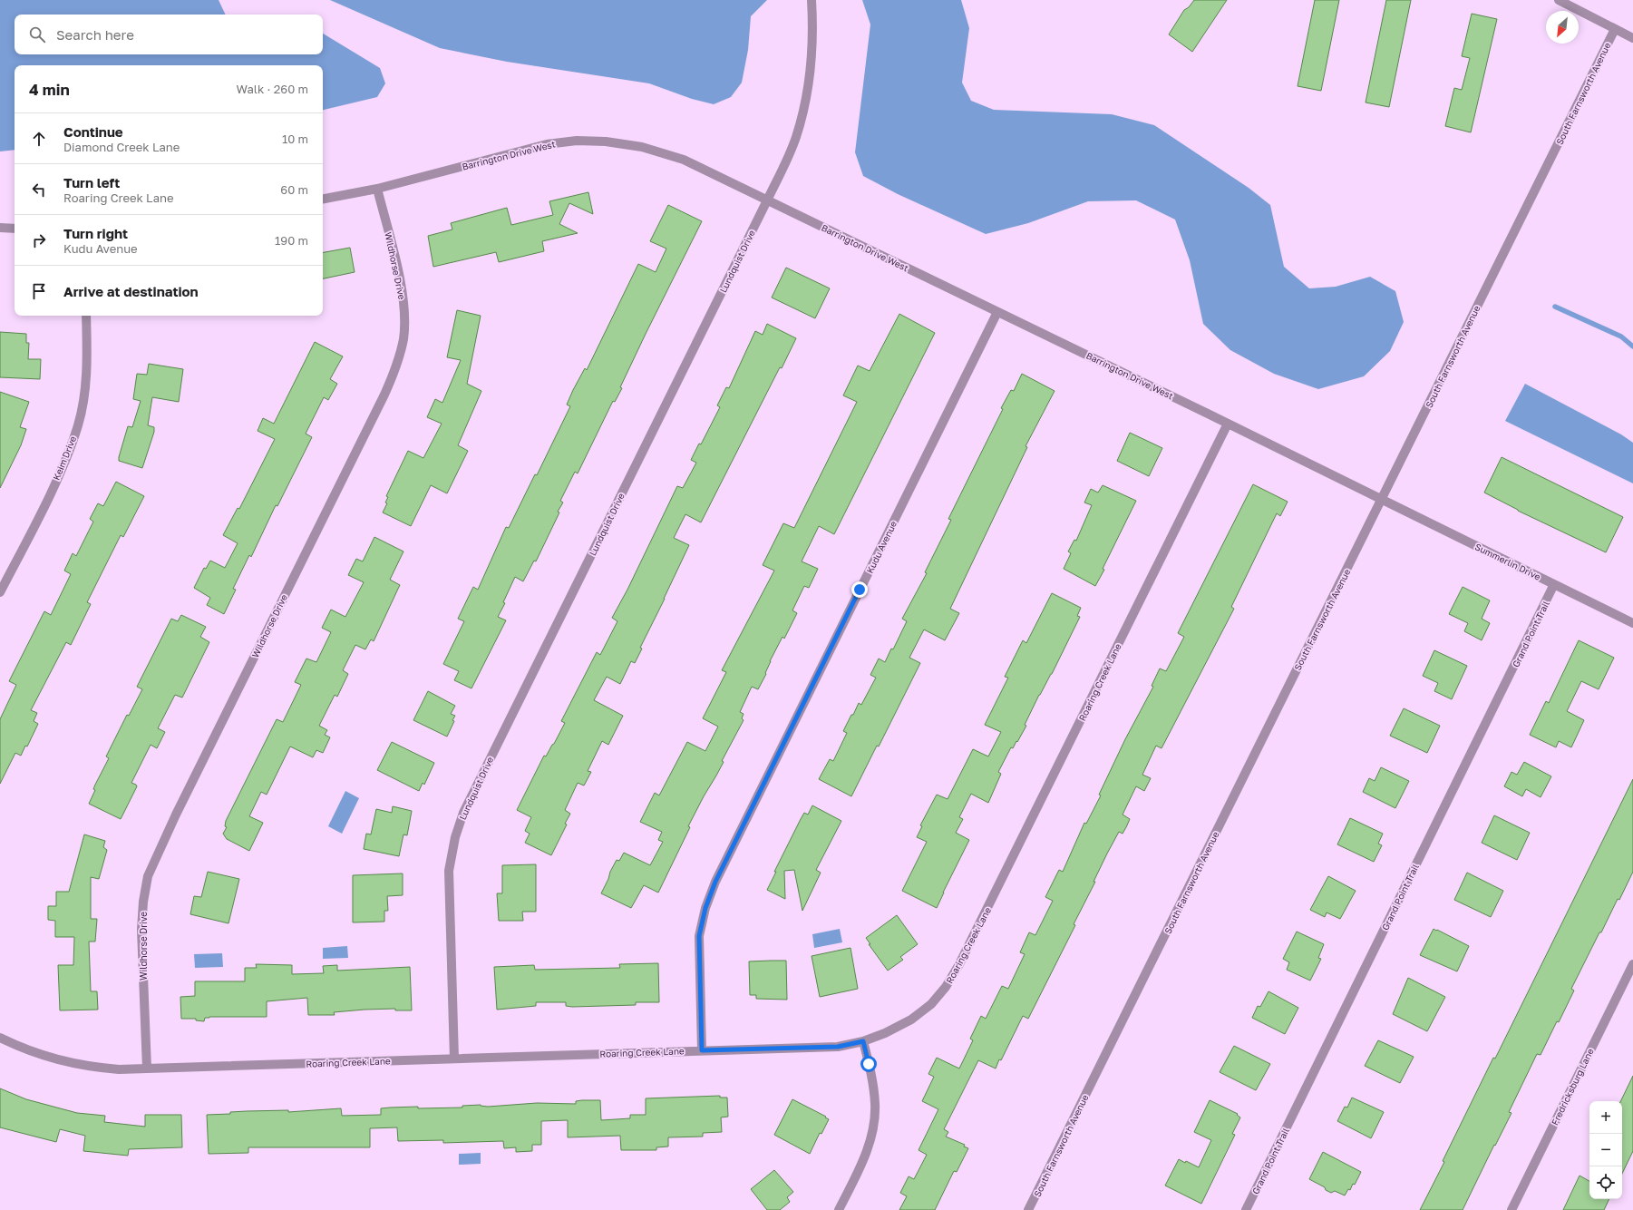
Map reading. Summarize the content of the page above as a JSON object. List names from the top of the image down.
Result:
{
  "streets": {
    "street": [
      "South Farnsworth Avenue",
      "Barrington Drive West",
      "Lundquist Drive",
      "Wildhorse Drive",
      "Keim Drive",
      "Kudu Avenue",
      "Summerlin Drive",
      "Grand Point Trail",
      "Roaring Creek Lane",
      "Fredricksburg Lane"
    ]
  },
  "crossings": [
    ["South Farnsworth Avenue", "Barrington Drive West"],
    ["South Farnsworth Avenue", "Summerlin Drive"],
    ["Barrington Drive West", "Lundquist Drive"],
    ["Barrington Drive West", "Wildhorse Drive"],
    ["Barrington Drive West", "Kudu Avenue"],
    ["Barrington Drive West", "Summerlin Drive"],
    ["Barrington Drive West", "Roaring Creek Lane"],
    ["Lundquist Drive", "Roaring Creek Lane"],
    ["Wildhorse Drive", "Roaring Creek Lane"],
    ["Kudu Avenue", "Roaring Creek Lane"],
    ["Summerlin Drive", "Grand Point Trail"]
  ],
  "north": "bottom left",
  "page": {
    "search": "Search here",
    "heading": ["4 min", "Walk · 260 m"],
    "list": [
      ["Continue", "Diamond Creek Lane", "10 m"],
      ["Turn left", "Roaring Creek Lane", "60 m"],
      ["Turn right", "Kudu Avenue", "190 m"],
      "Arrive at destination"
    ],
    "map_buttons": ["+", "−"]
  }
}
